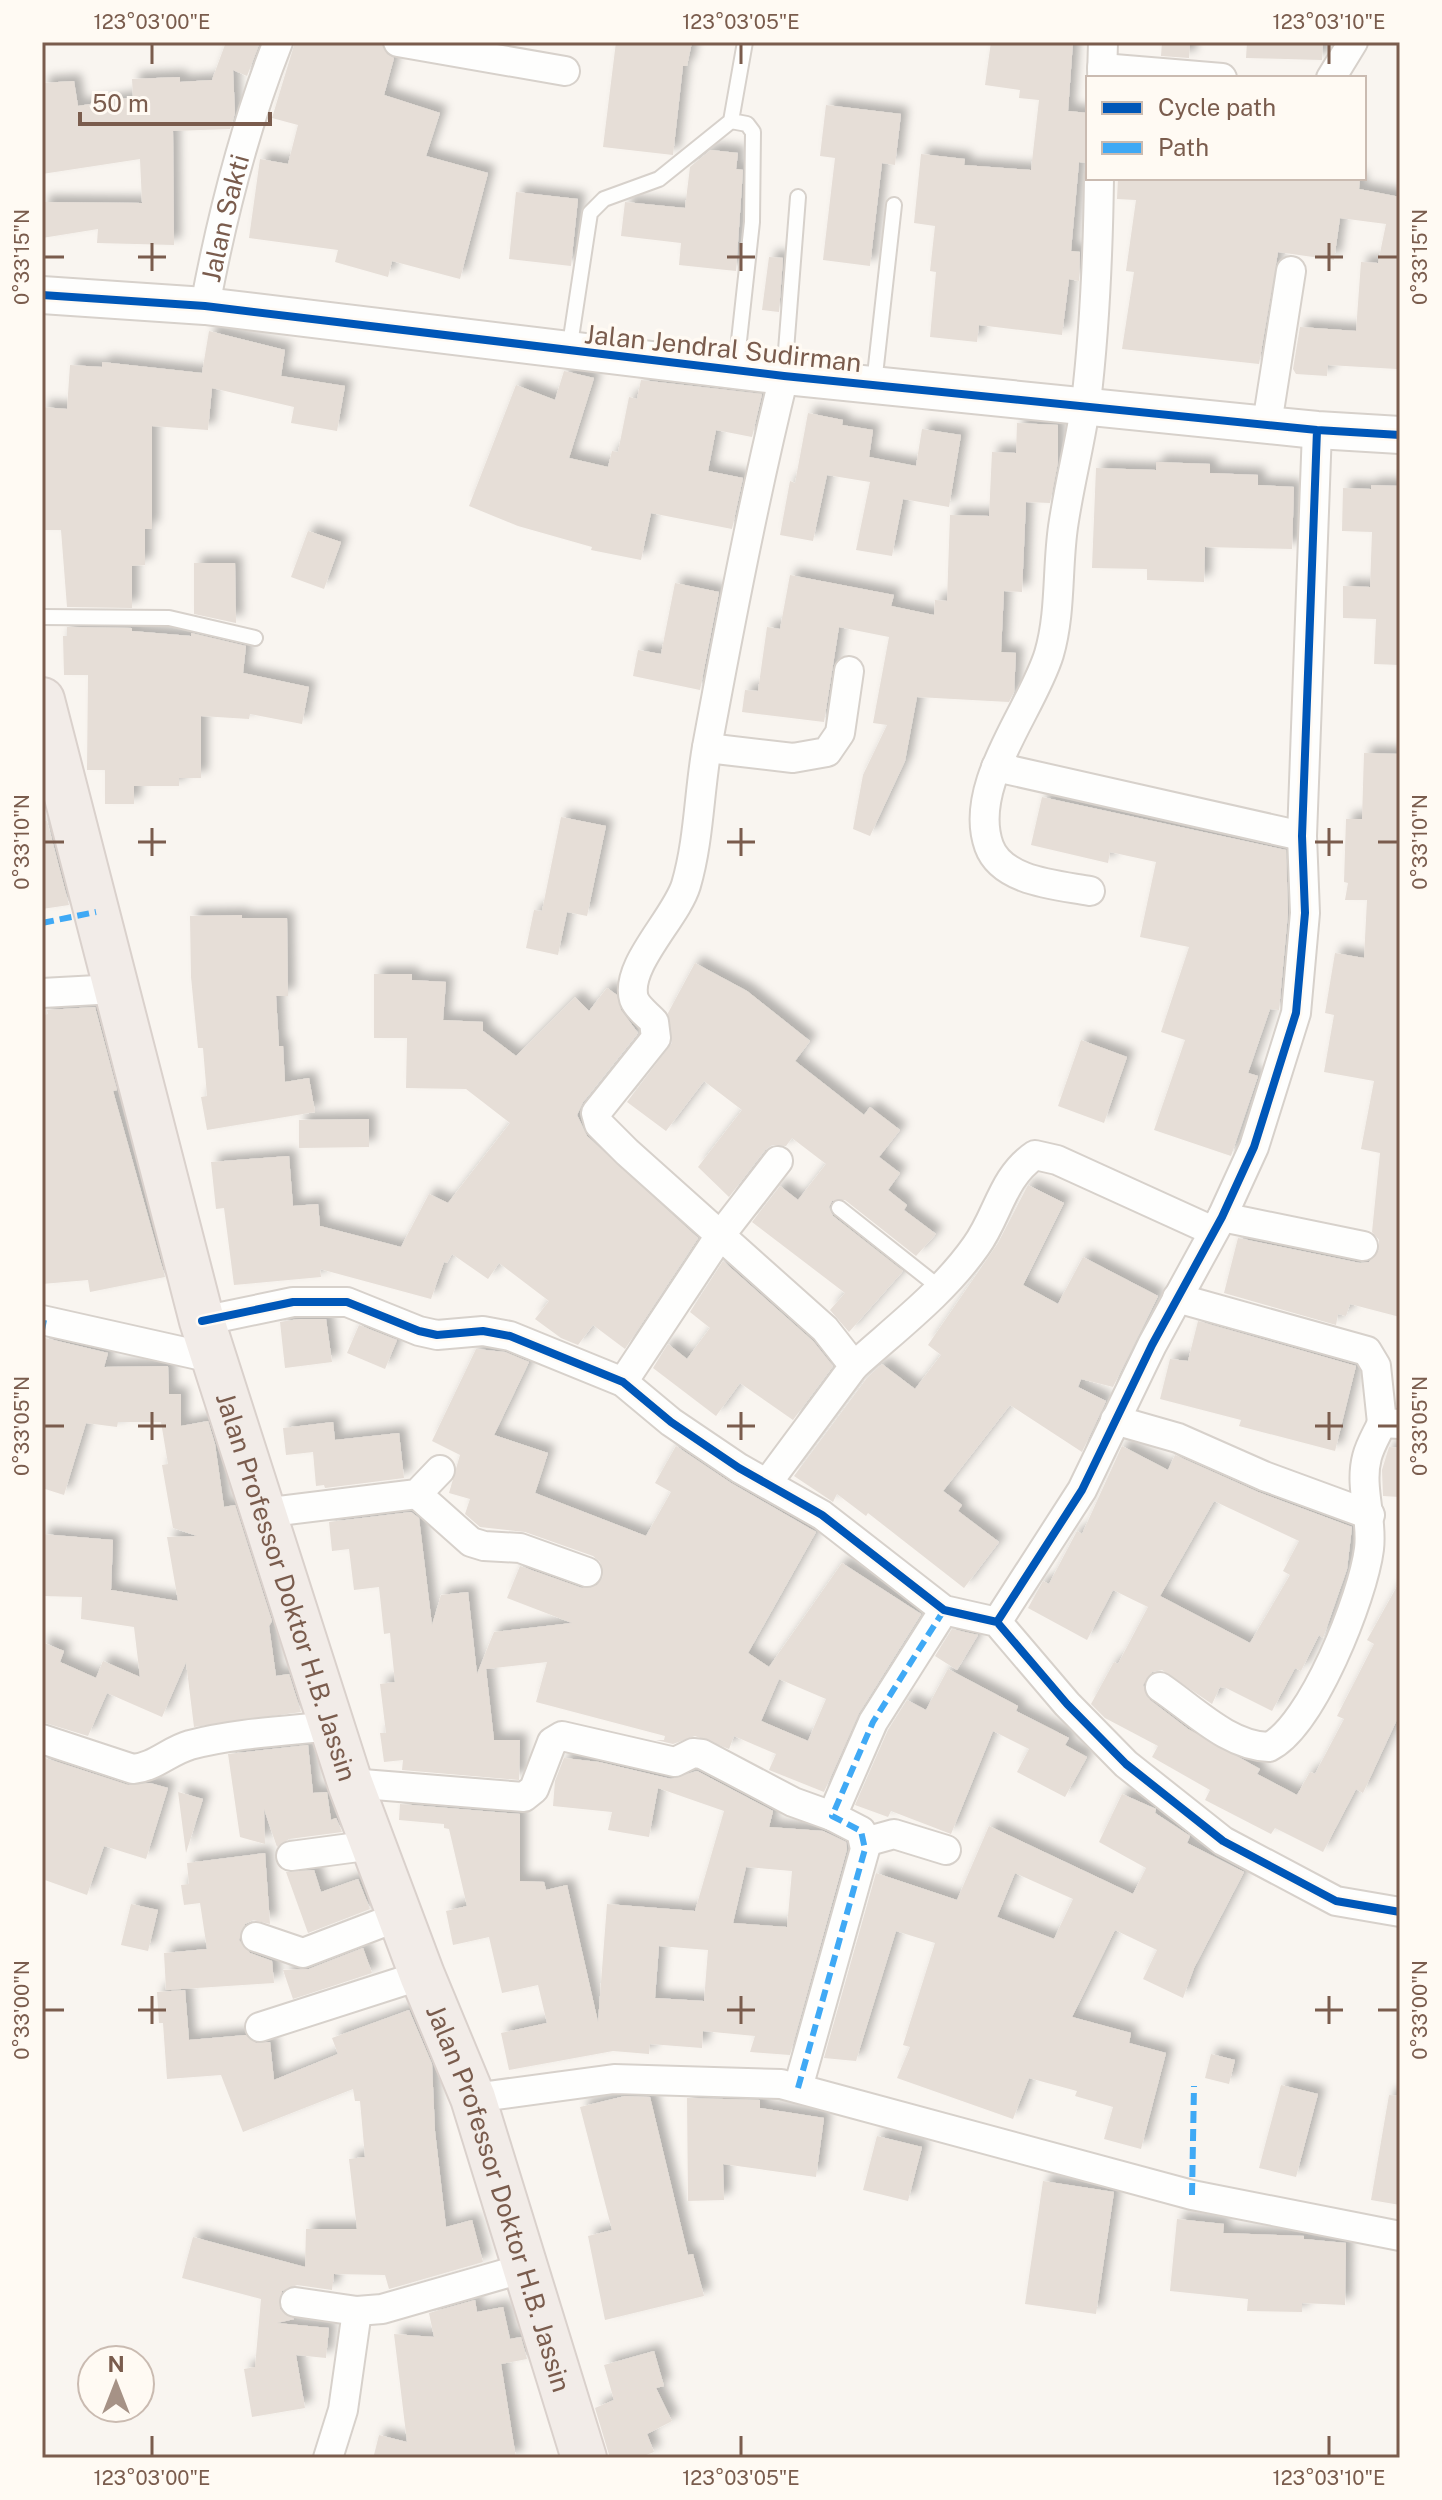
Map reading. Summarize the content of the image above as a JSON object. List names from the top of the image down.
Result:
{
  "streets": {
    "highway": ["Jalan Professor Doktor H.B. Jassin"],
    "street": ["Jalan Sakti", "Jalan Jendral Sudirman"]
  },
  "crossings": [
    ["Jalan Sakti", "Jalan Jendral Sudirman"]
  ],
  "legend": ["Cycle path", "Path"],
  "scale_bar": "50 m",
  "north": "top",
  "coordinates": [
    "123°03'00\"E",
    "123°03'05\"E",
    "123°03'10\"E",
    "0°33'15\"N",
    "0°33'10\"N",
    "0°33'05\"N",
    "0°33'00\"N"
  ]
}
